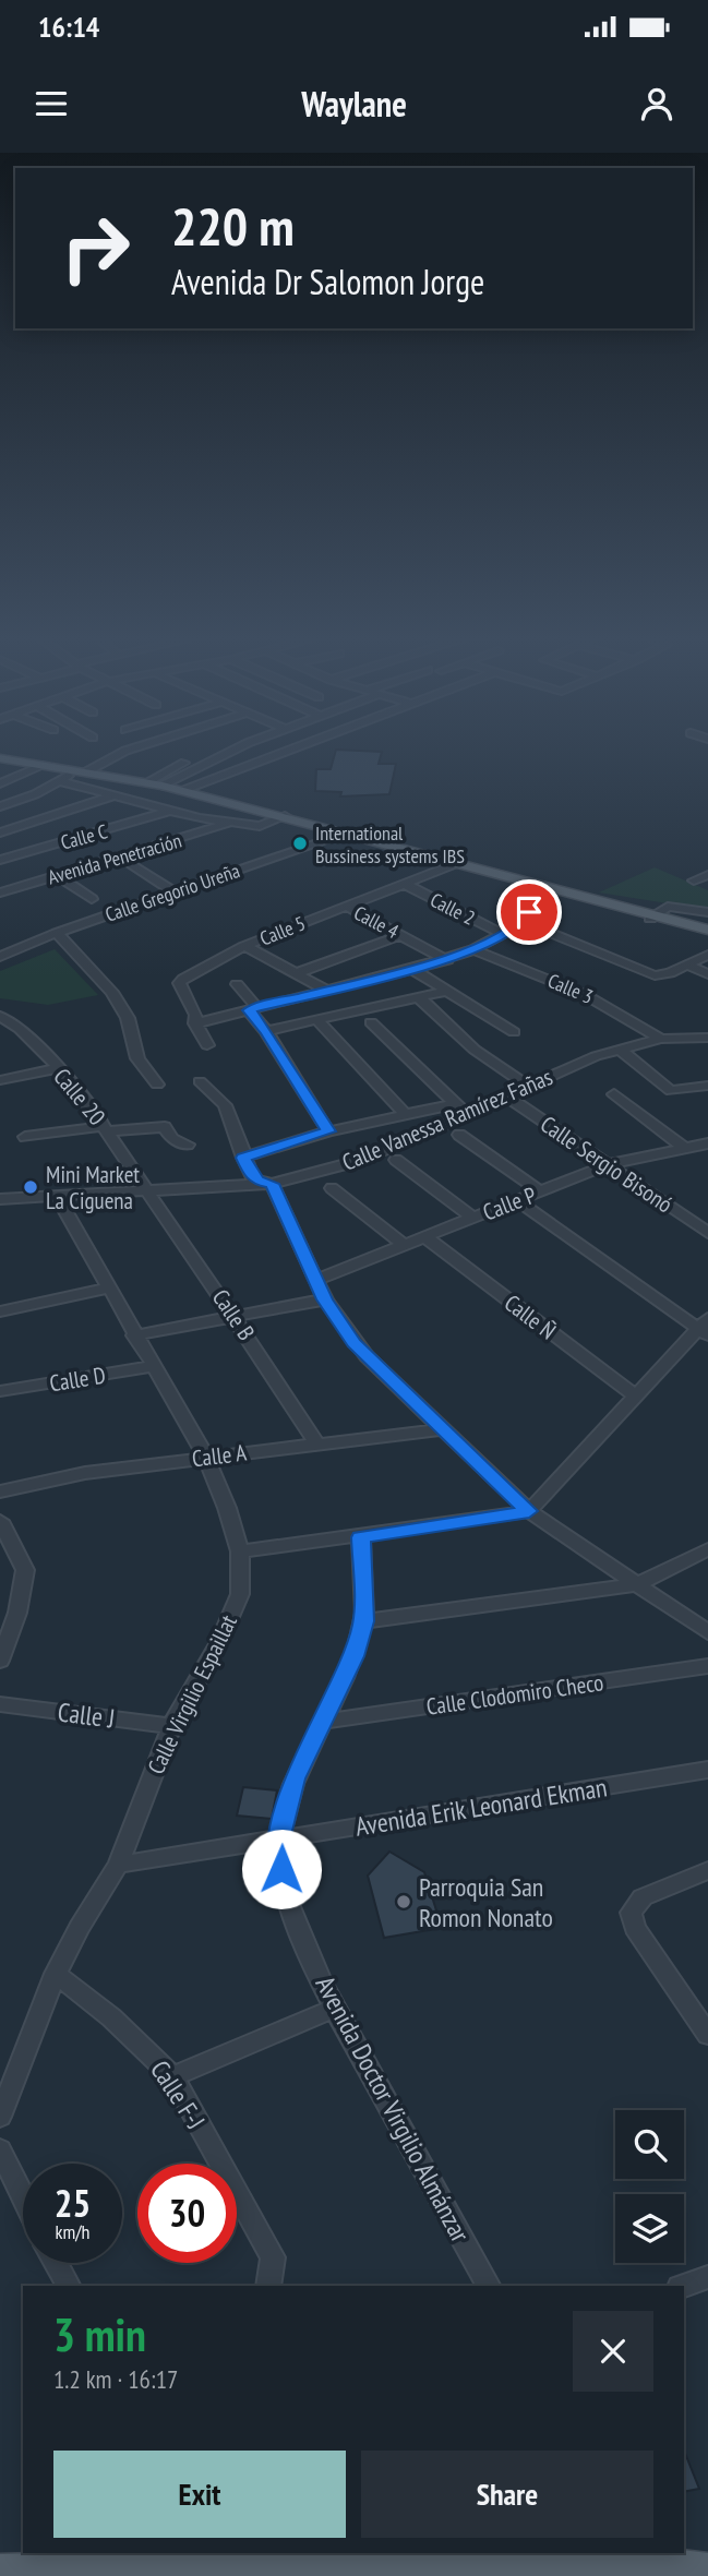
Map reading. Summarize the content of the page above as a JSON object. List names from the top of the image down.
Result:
{
  "streets": {
    "street": [
      "Calle C",
      "Avenida Penetración",
      "Calle Gregorio Ureña",
      "Calle 2",
      "Calle 4",
      "Calle 5",
      "Calle 3",
      "Calle 20",
      "Calle Vanessa Ramírez Fañas",
      "Calle Sergio Bisonó",
      "Calle P",
      "Calle B",
      "Calle Ñ",
      "Calle D",
      "Calle A",
      "Calle Virgilio Espaillat",
      "Calle Clodomiro Checo",
      "Calle J",
      "Avenida Erik Leonard Ekman",
      "Calle F-J",
      "Avenida Doctor Virgilio Almánzar"
    ]
  },
  "crossings": [
    ["Calle 2", "Calle 5"],
    ["Calle 4", "Calle 5"],
    ["Calle 3", "Calle Vanessa Ramírez Fañas"],
    ["Calle 20", "Calle Vanessa Ramírez Fañas"],
    ["Calle 20", "Calle B"],
    ["Calle Vanessa Ramírez Fañas", "Calle Sergio Bisonó"],
    ["Calle Vanessa Ramírez Fañas", "Calle B"],
    ["Calle Vanessa Ramírez Fañas", "Calle Virgilio Espaillat"],
    ["Calle Sergio Bisonó", "Calle P"],
    ["Calle P", "Calle Ñ"],
    ["Calle B", "Calle A"],
    ["Calle D", "Calle Virgilio Espaillat"],
    ["Calle A", "Calle Virgilio Espaillat"],
    ["Calle Virgilio Espaillat", "Calle J"],
    ["Calle Virgilio Espaillat", "Avenida Erik Leonard Ekman"],
    ["Calle Virgilio Espaillat", "Calle F-J"],
    ["Calle Clodomiro Checo", "Avenida Doctor Virgilio Almánzar"],
    ["Avenida Erik Leonard Ekman", "Avenida Doctor Virgilio Almánzar"]
  ],
  "places": ["International Bussiness systems IBS", "Mini Market La Ciguena", "Parroquia San Romon Nonato"],
  "page": {
    "status": "16:14",
    "header": "Waylane",
    "turn": ["220 m", "Avenida Dr Salomon Jorge"],
    "speed": "25 km/h",
    "limit": "30",
    "heading": ["3 min", "1.2 km · 16:17"],
    "buttons": ["Exit", "Share"]
  }
}
